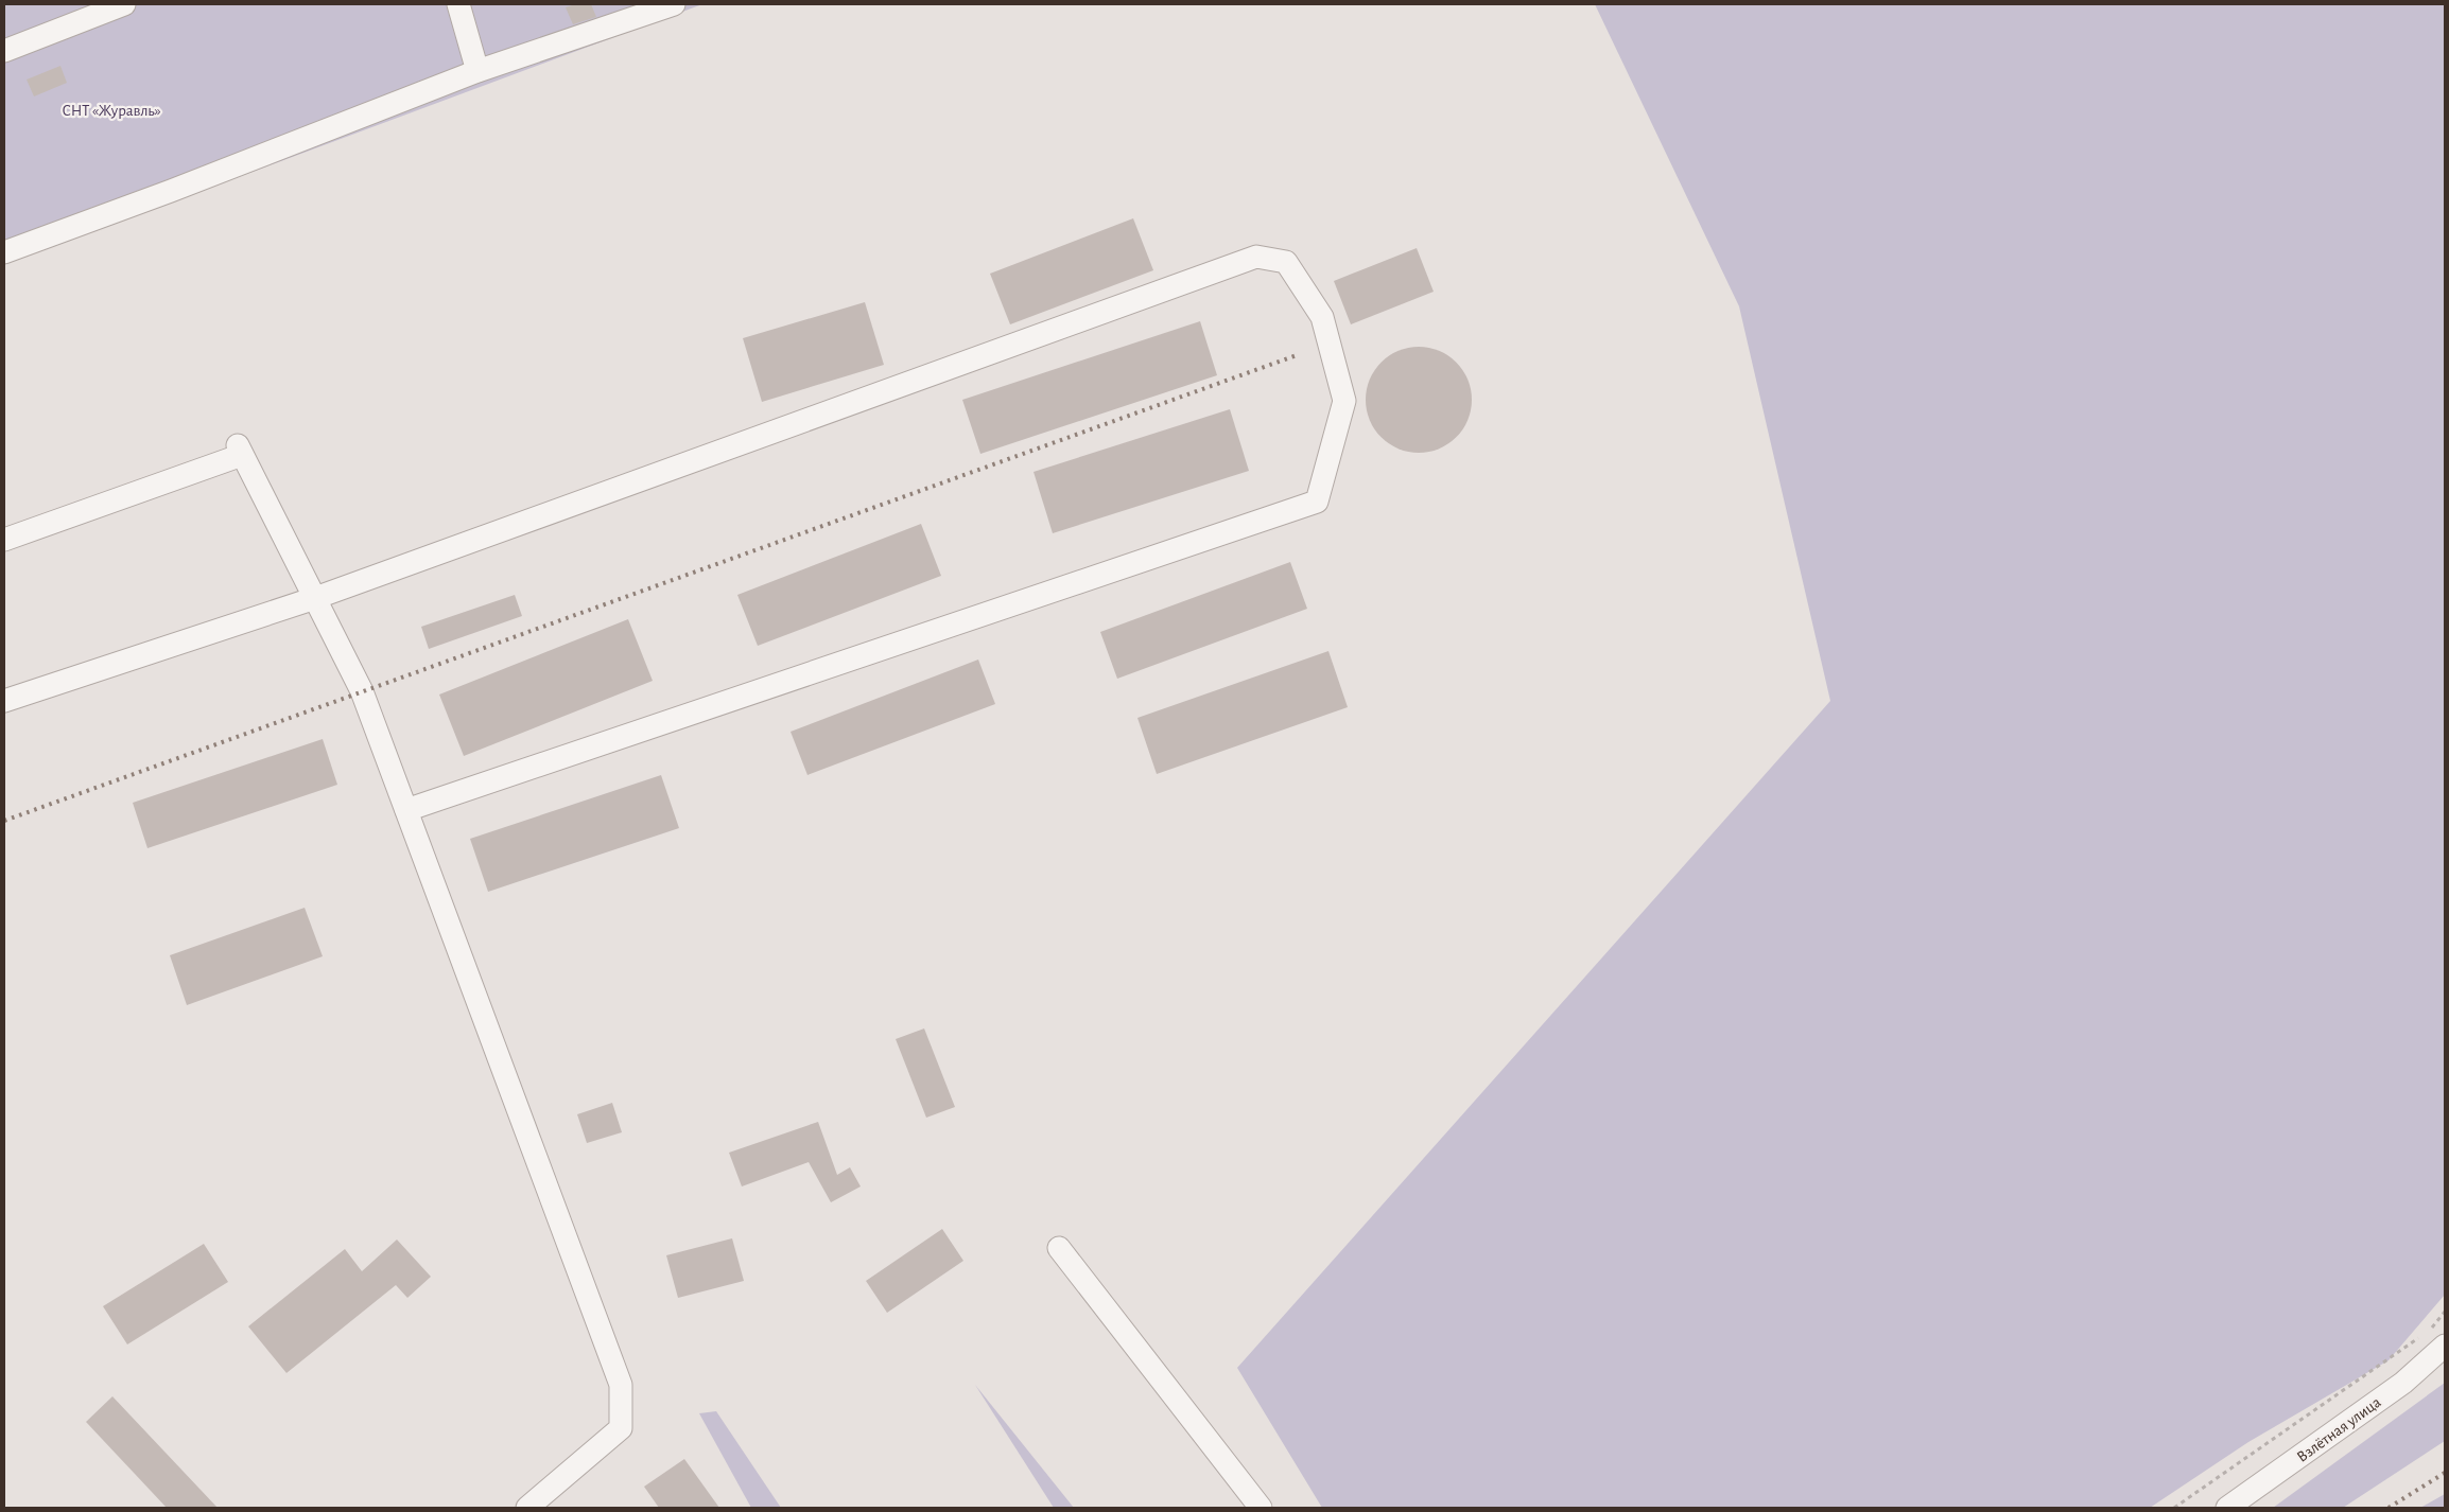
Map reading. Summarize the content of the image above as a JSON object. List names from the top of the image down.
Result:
{
  "streets": {
    "street": ["Взлётная улица"]
  },
  "parks": ["СНТ «Журавль»"]
}
